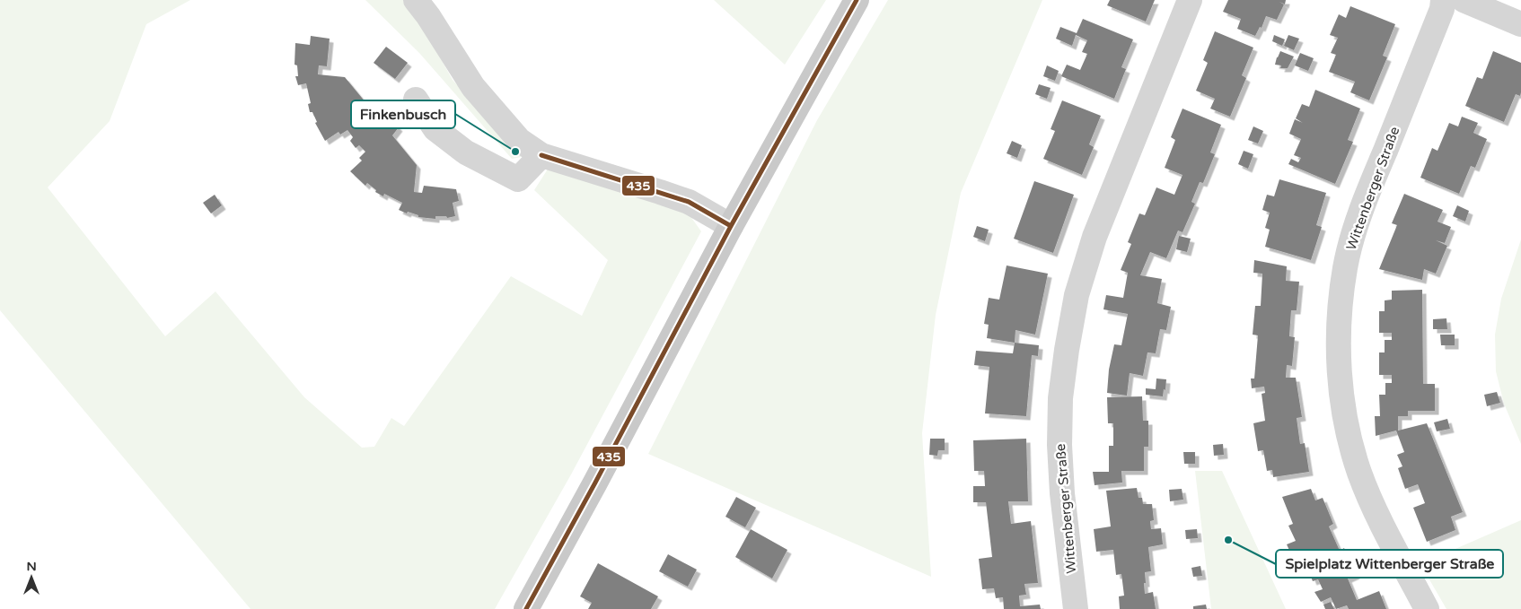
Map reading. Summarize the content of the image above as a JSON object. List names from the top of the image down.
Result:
{
  "streets": {
    "street": ["Wittenberger Straße"]
  },
  "places": ["Finkenbusch", "Spielplatz Wittenberger Straße"],
  "lines": ["transit line 435"],
  "north": "top"
}
